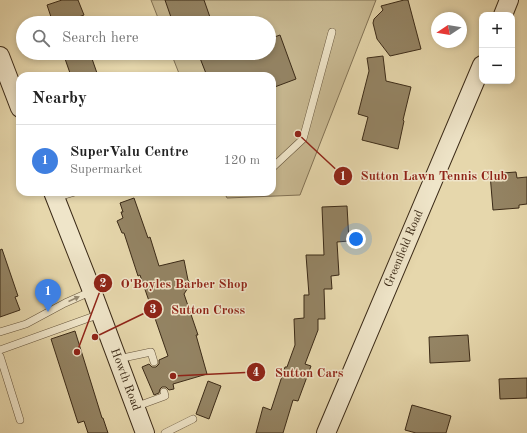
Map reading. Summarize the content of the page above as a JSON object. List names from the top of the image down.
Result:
{
  "streets": {
    "main road": ["Greenfield Road", "Howth Road"]
  },
  "places": [
    "Sutton Lawn Tennis Club",
    "Sutton Cross",
    "O'Boyles Barber Shop",
    "Sutton Cars"
  ],
  "north": "left",
  "page": {
    "map_buttons": ["+", "−"],
    "search": "Search here",
    "heading": "Nearby",
    "list": [
      {
        "mark": "1",
        "name": "SuperValu Centre",
        "note": "Supermarket",
        "value": "120 m"
      }
    ],
    "pins": "1"
  }
}
